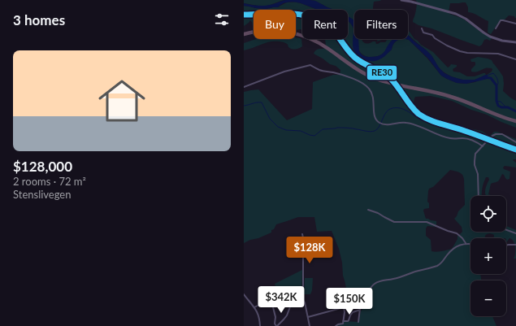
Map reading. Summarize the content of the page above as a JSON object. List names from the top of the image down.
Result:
{
  "lines": ["transit line RE30"],
  "page": {
    "heading": "3 homes",
    "chip": ["Buy", "Rent", "Filters"],
    "list": [
      {
        "name": "$128,000",
        "note": "2 rooms · 72 m² · Stenslivegen"
      }
    ],
    "map_buttons": ["+", "−"],
    "price": ["$128K", "$342K", "$150K"]
  }
}
